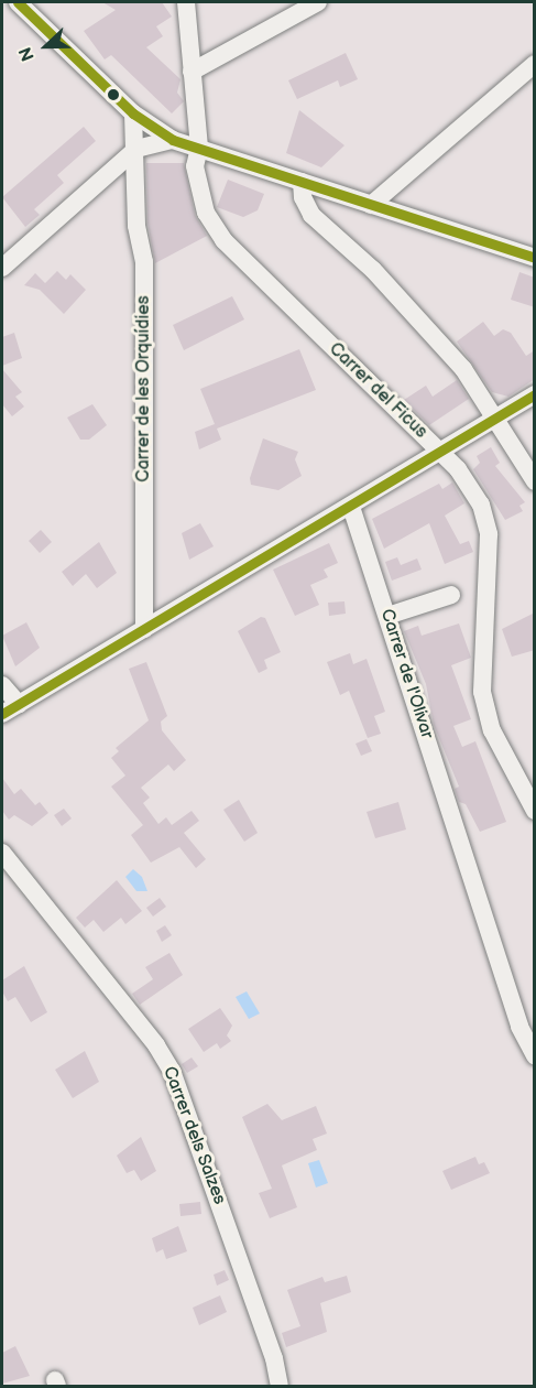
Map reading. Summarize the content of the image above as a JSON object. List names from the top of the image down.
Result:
{
  "streets": {
    "street": [
      "Carrer de les Orquídies",
      "Carrer del Ficus",
      "Carrer de l'Olivar",
      "Carrer dels Salzes"
    ]
  },
  "north": "left"
}
